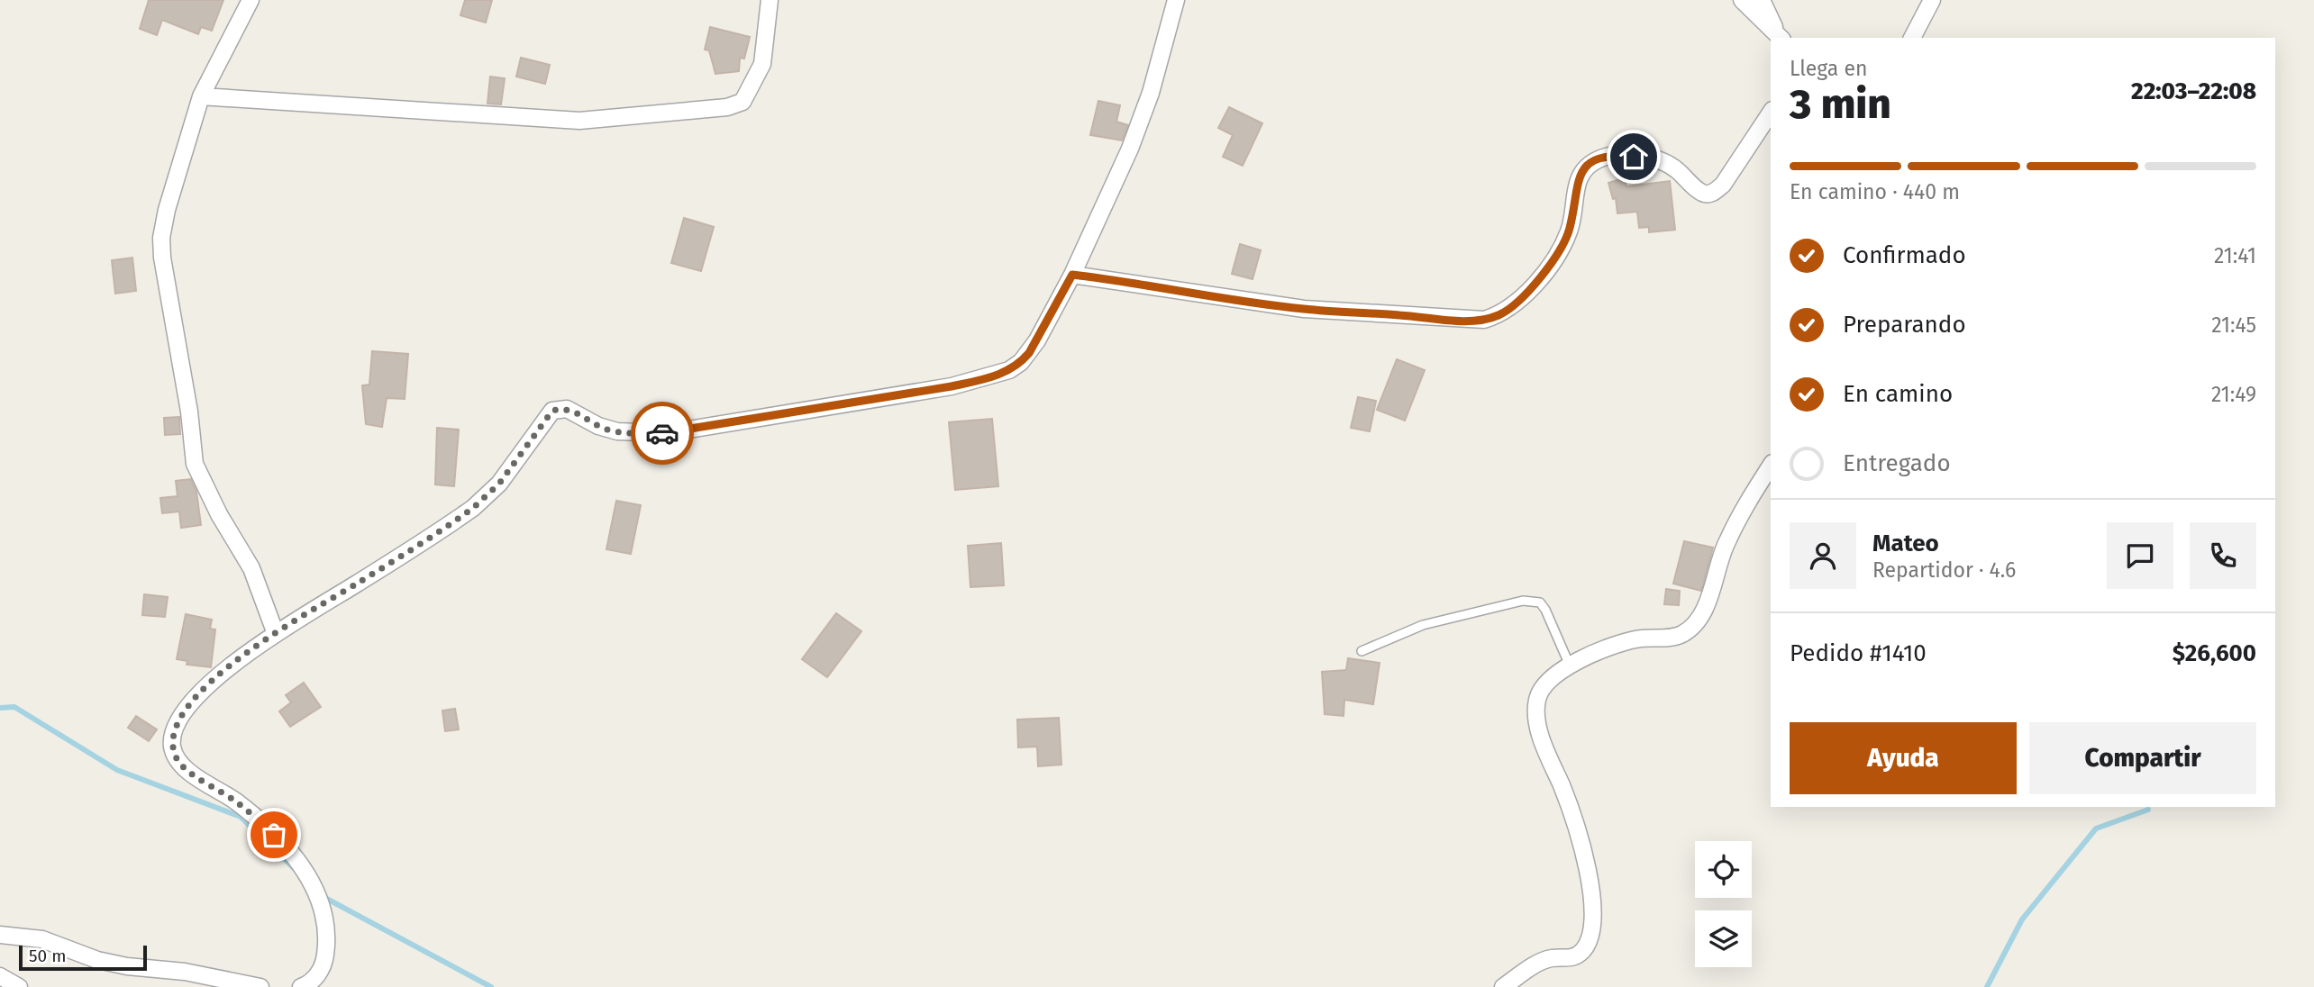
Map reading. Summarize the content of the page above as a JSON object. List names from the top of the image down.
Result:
{
  "scale_bar": "50 m",
  "page": {
    "heading": ["3 min", "Llega en", "22:03–22:08"],
    "panel": [
      "Mateo",
      "Repartidor · 4.6",
      "Pedido #1410",
      "$26,600"
    ],
    "bar": "En camino · 440 m",
    "list": [
      ["Confirmado", "21:41"],
      ["Preparando", "21:45"],
      ["En camino", "21:49"],
      "Entregado"
    ],
    "buttons": ["Ayuda", "Compartir"],
    "scale": "50 m"
  }
}
